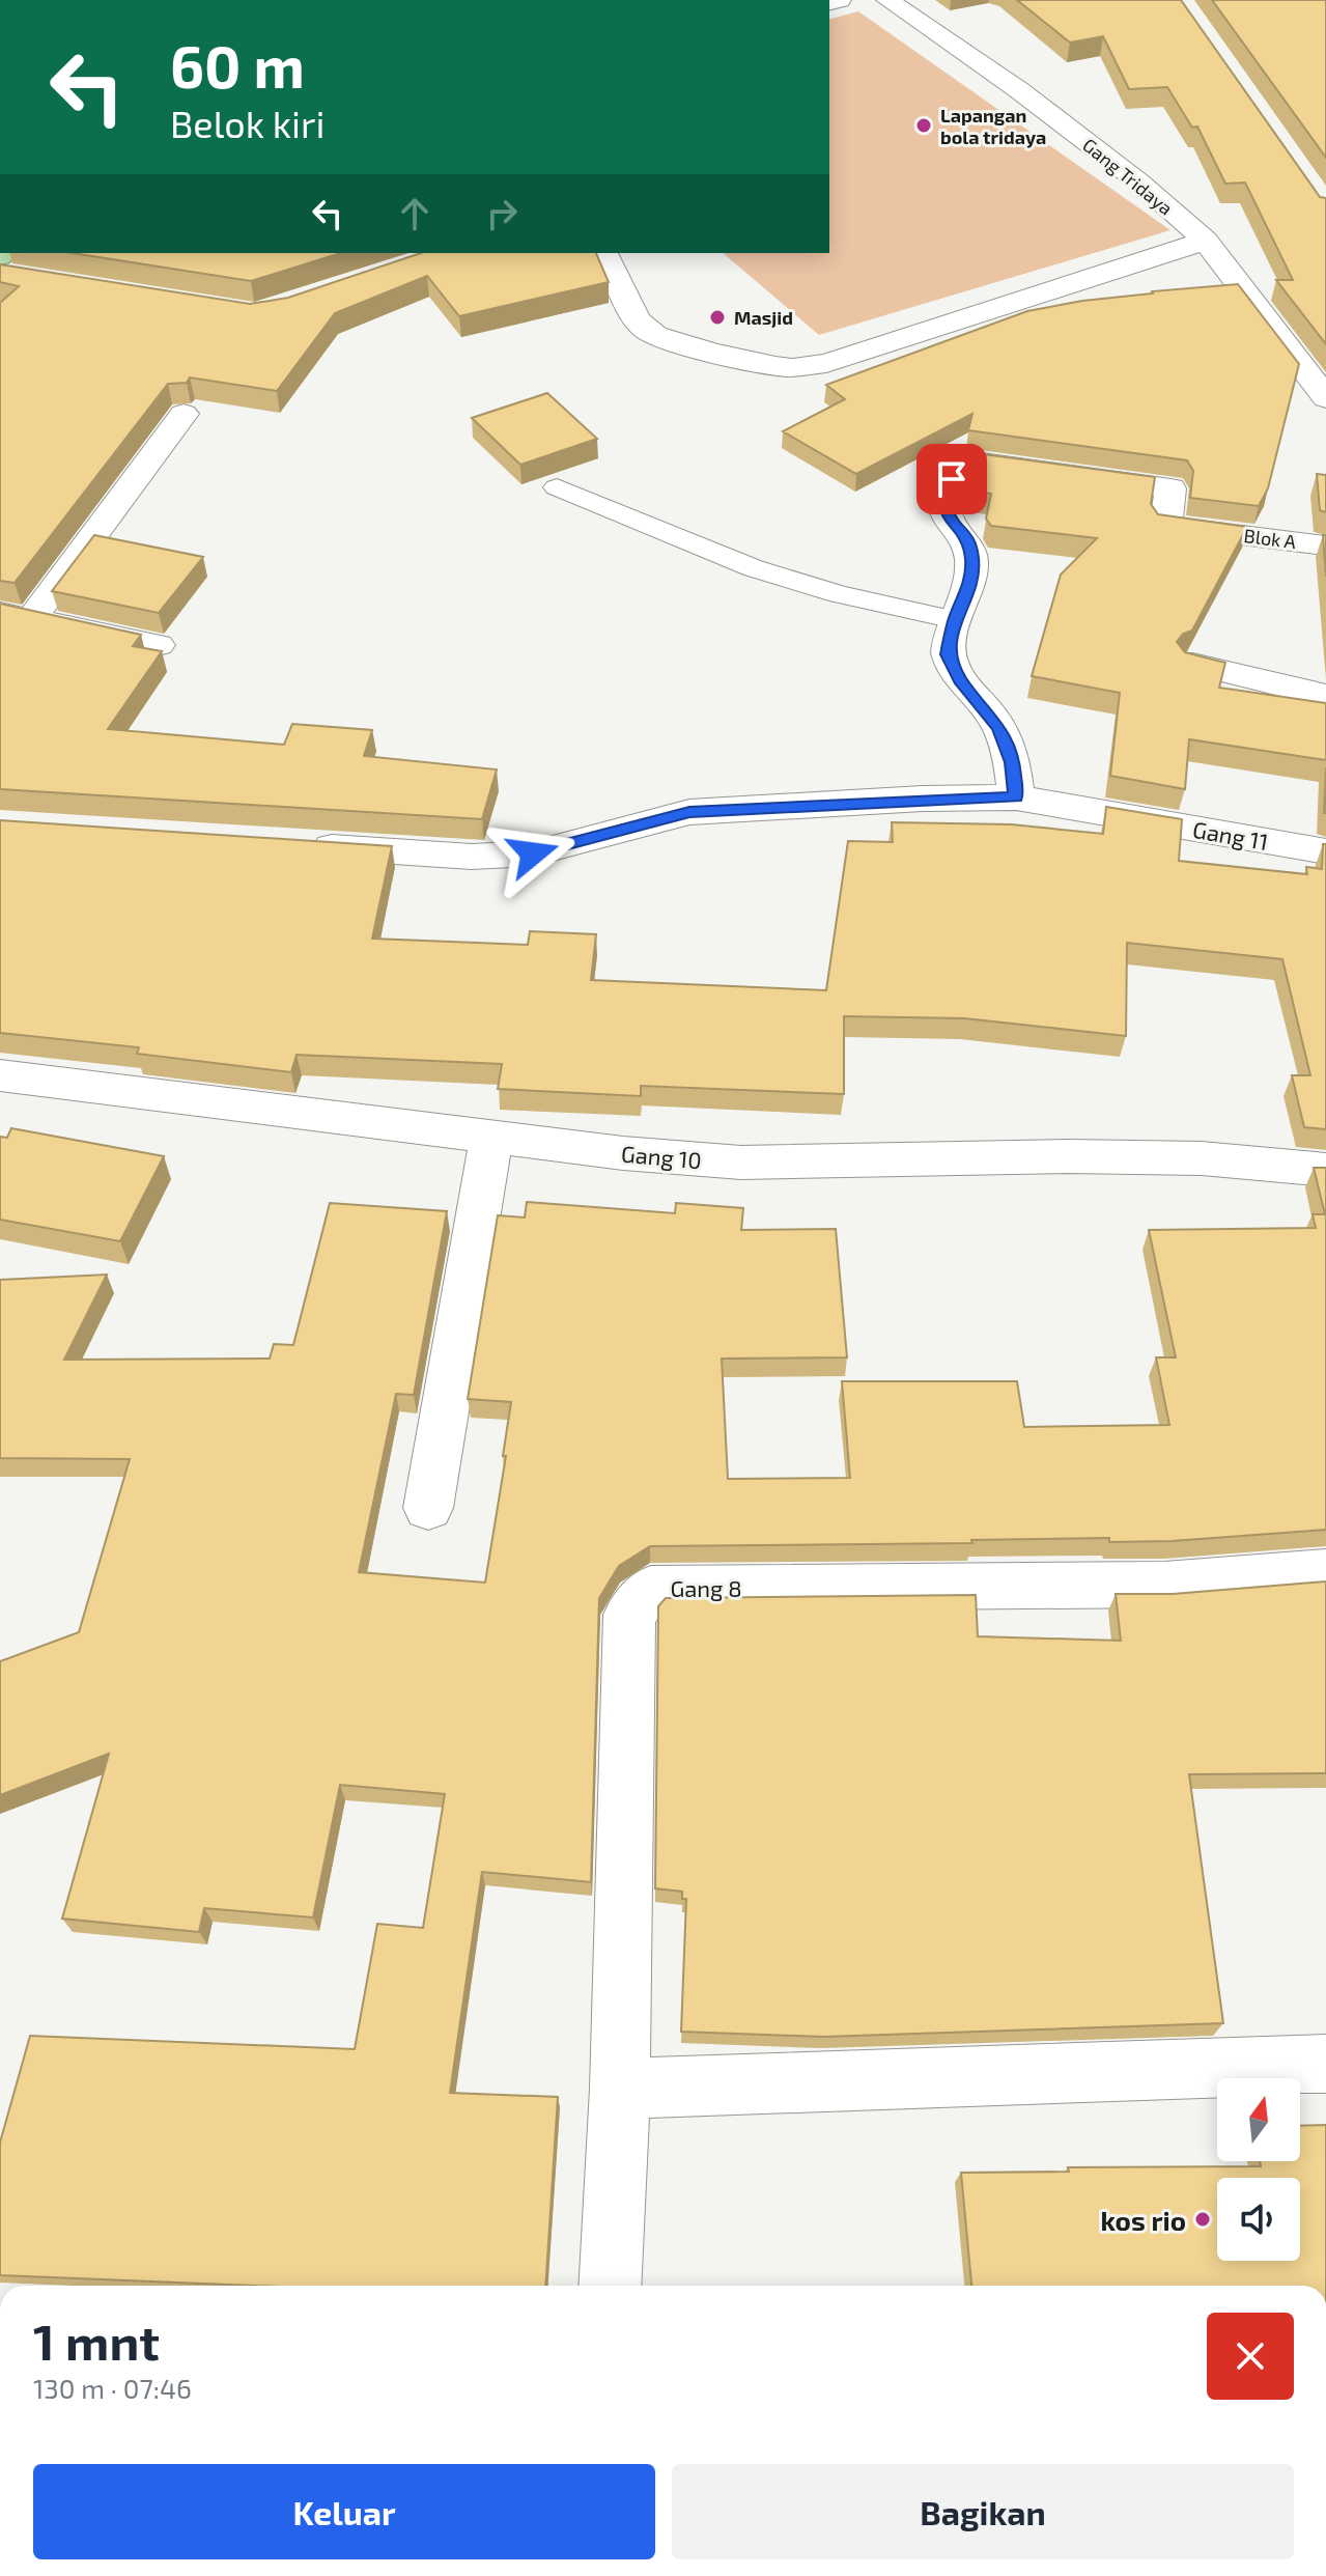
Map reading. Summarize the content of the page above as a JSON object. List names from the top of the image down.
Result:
{
  "streets": {
    "street": [
      "Gang Tridaya",
      "Blok A",
      "Gang 11",
      "Gang 10",
      "Gang 8"
    ]
  },
  "places": ["Lapangan bola tridaya", "Masjid", "kos rio"],
  "north": "top",
  "page": {
    "turn": ["60 m", "Belok kiri"],
    "heading": ["1 mnt", "130 m · 07:46"],
    "buttons": ["Keluar", "Bagikan"]
  }
}
